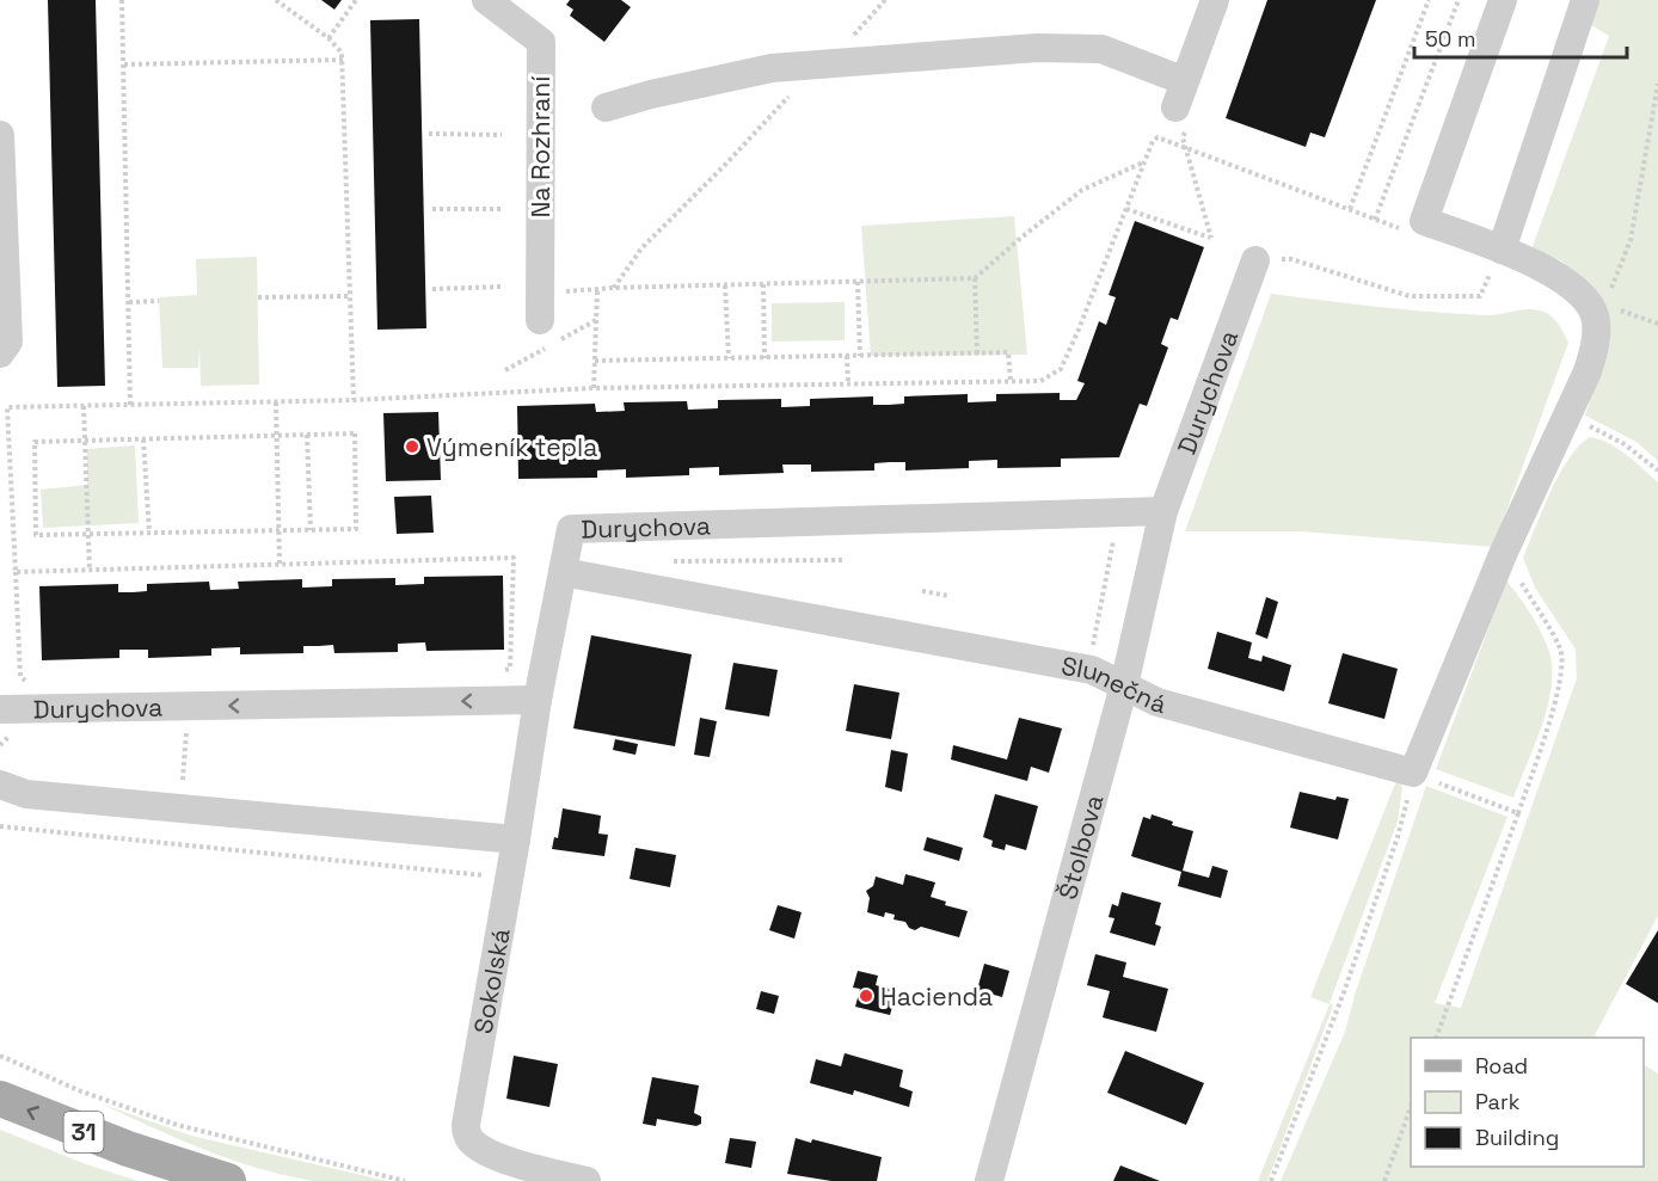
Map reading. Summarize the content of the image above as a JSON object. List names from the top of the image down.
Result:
{
  "streets": {
    "main road": ["31"],
    "street": [
      "Na Rozhraní",
      "Durychova",
      "Slunečná",
      "Štolbova",
      "Sokolská"
    ]
  },
  "crossings": [
    ["Durychova", "Slunečná"],
    ["Durychova", "Štolbova"],
    ["Durychova", "Sokolská"],
    ["Slunečná", "Štolbova"]
  ],
  "places": ["Výmeník tepla", "Hacienda"],
  "legend": ["Road", "Park", "Building"],
  "scale_bar": "50 m"
}
